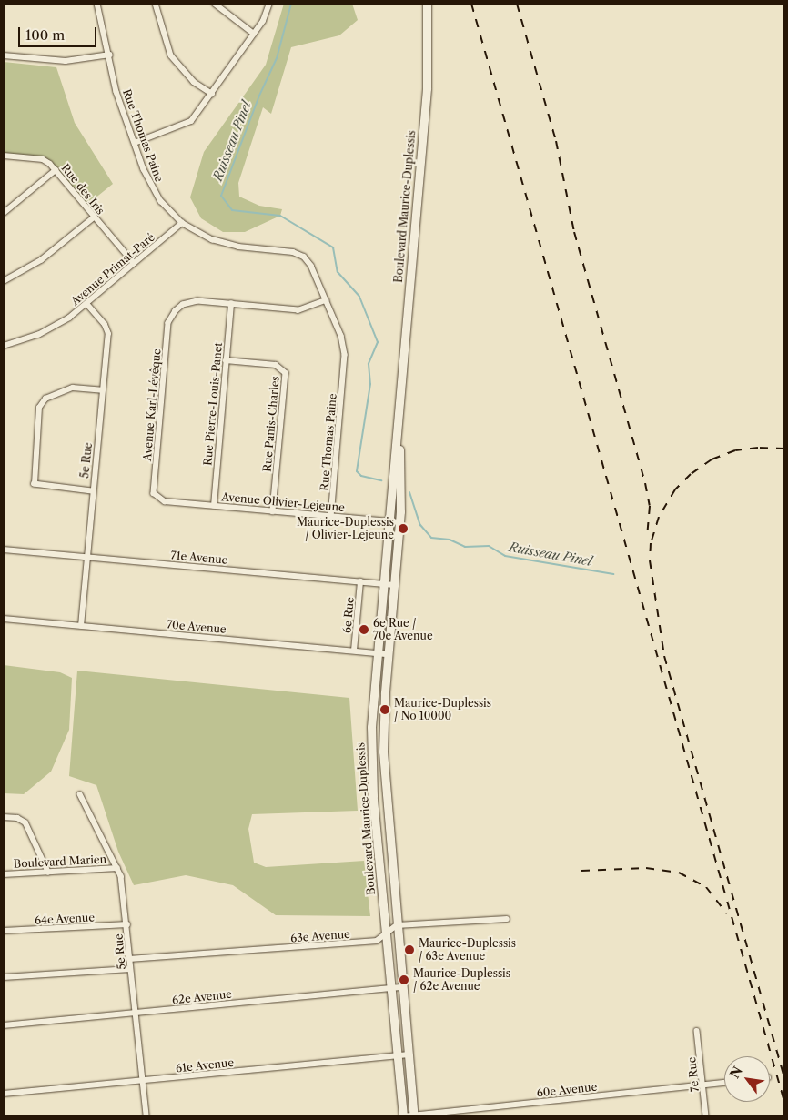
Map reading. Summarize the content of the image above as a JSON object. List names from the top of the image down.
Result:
{
  "streets": {
    "street": [
      "Rue Thomas Paine",
      "Rue des Iris",
      "Boulevard Maurice-Duplessis",
      "Avenue Primat-Paré",
      "Rue Pierre-Louis-Panet",
      "Avenue Karl-Lévêque",
      "Rue Panis-Charles",
      "5e Rue",
      "Avenue Olivier-Lejeune",
      "71e Avenue",
      "6e Rue",
      "70e Avenue",
      "Boulevard Marien",
      "64e Avenue",
      "63e Avenue",
      "62e Avenue",
      "61e Avenue",
      "7e Rue",
      "60e Avenue"
    ]
  },
  "crossings": [
    ["Rue Thomas Paine", "Avenue Primat-Paré"],
    ["Rue Thomas Paine", "Avenue Olivier-Lejeune"],
    ["Rue des Iris", "Avenue Primat-Paré"],
    ["Boulevard Maurice-Duplessis", "Avenue Olivier-Lejeune"],
    ["Boulevard Maurice-Duplessis", "71e Avenue"],
    ["Boulevard Maurice-Duplessis", "70e Avenue"],
    ["Boulevard Maurice-Duplessis", "63e Avenue"],
    ["Boulevard Maurice-Duplessis", "62e Avenue"],
    ["Boulevard Maurice-Duplessis", "61e Avenue"],
    ["Boulevard Maurice-Duplessis", "60e Avenue"],
    ["Avenue Primat-Paré", "5e Rue"],
    ["Rue Pierre-Louis-Panet", "Avenue Karl-Lévêque"],
    ["Rue Pierre-Louis-Panet", "Rue Panis-Charles"],
    ["Rue Pierre-Louis-Panet", "Avenue Olivier-Lejeune"],
    ["Avenue Karl-Lévêque", "Avenue Olivier-Lejeune"],
    ["Rue Panis-Charles", "Avenue Olivier-Lejeune"],
    ["5e Rue", "71e Avenue"],
    ["5e Rue", "70e Avenue"],
    ["5e Rue", "Boulevard Marien"],
    ["5e Rue", "64e Avenue"],
    ["5e Rue", "63e Avenue"],
    ["5e Rue", "62e Avenue"],
    ["5e Rue", "61e Avenue"],
    ["71e Avenue", "6e Rue"],
    ["6e Rue", "70e Avenue"],
    ["7e Rue", "60e Avenue"]
  ],
  "water": ["Ruisseau Pinel"],
  "places": [
    "Maurice-Duplessis / Olivier-Lejeune",
    "6e Rue / 70e Avenue",
    "Maurice-Duplessis / No 10000",
    "Maurice-Duplessis / 63e Avenue",
    "Maurice-Duplessis / 62e Avenue"
  ],
  "scale_bar": "100 m",
  "north": "top left"
}
